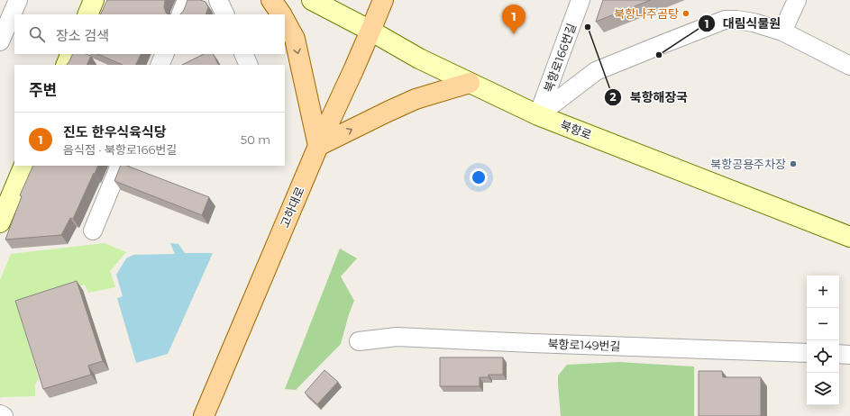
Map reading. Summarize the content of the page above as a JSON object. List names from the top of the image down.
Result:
{
  "streets": {
    "main road": ["고하대로"],
    "street": ["북항로166번길", "북항로", "북항로149번길"]
  },
  "crossings": [
    ["북항로166번길", "북항로"],
    ["북항로", "고하대로"]
  ],
  "places": [
    "북항나주곰탕",
    "북항해장국",
    "대림식물원",
    "북항공용주차장"
  ],
  "page": {
    "pins": "1",
    "search": "장소 검색",
    "heading": "주변",
    "list": [
      {
        "mark": "1",
        "name": "진도 한우식육식당",
        "note": "음식점 · 북항로166번길",
        "value": "50 m"
      }
    ],
    "map_buttons": ["+", "−"]
  }
}
